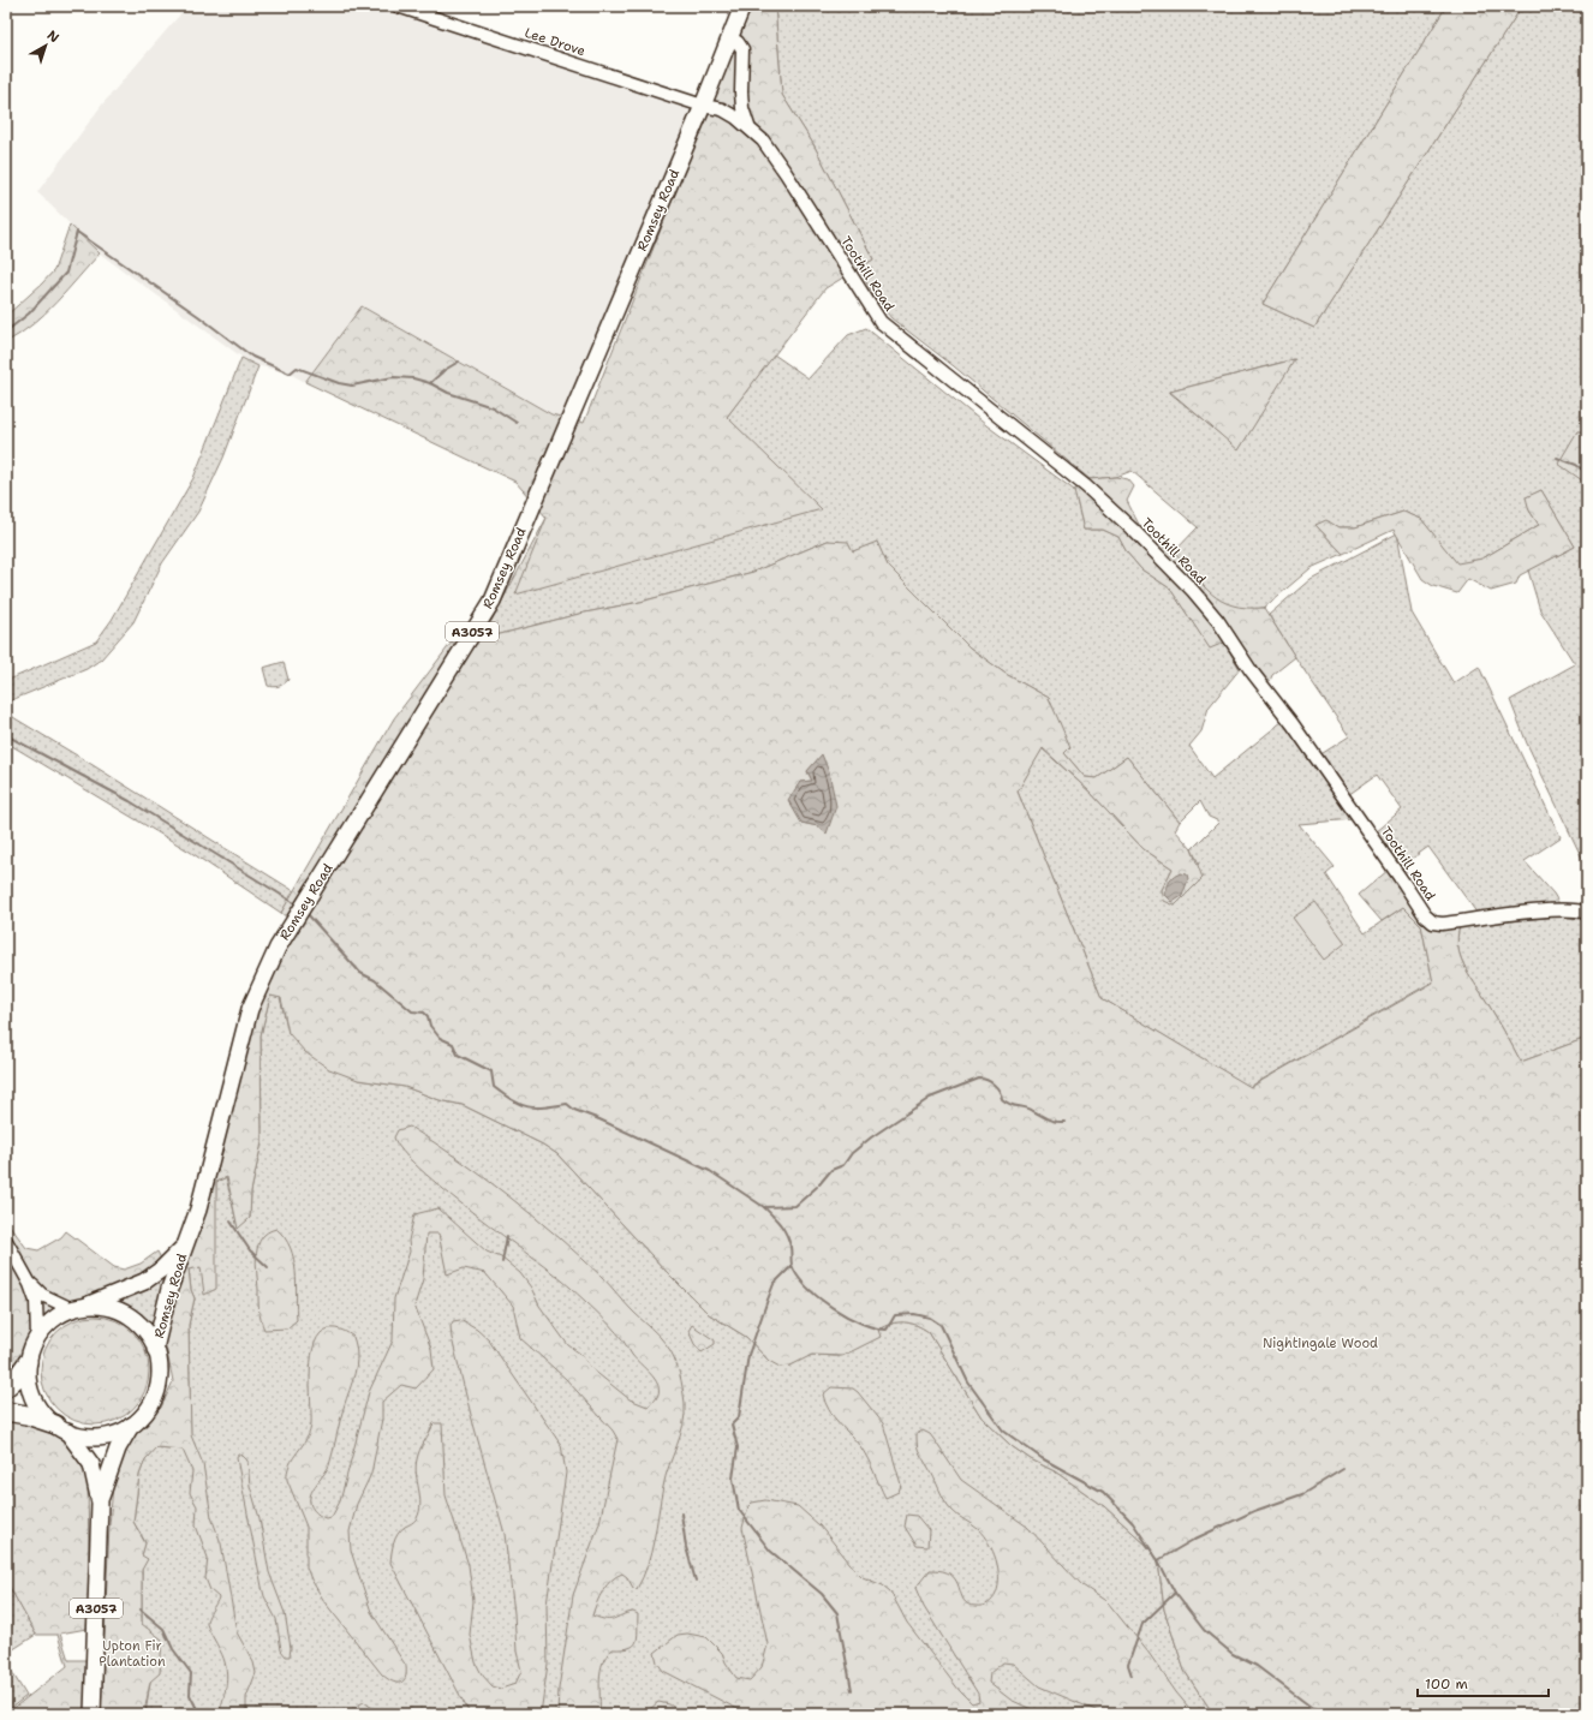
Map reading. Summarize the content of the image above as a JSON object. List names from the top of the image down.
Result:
{
  "streets": {
    "main road": ["Romsey Road", "A3057"],
    "street": ["Lee Drove", "Toothill Road"]
  },
  "crossings": [
    ["Lee Drove", "Romsey Road"],
    ["Lee Drove", "Toothill Road"],
    ["Romsey Road", "Toothill Road"],
    ["Romsey Road", "A3057"]
  ],
  "parks": ["Nightingale Wood", "Upton Fir Plantation"],
  "scale_bar": "100 m",
  "north": "top right"
}
